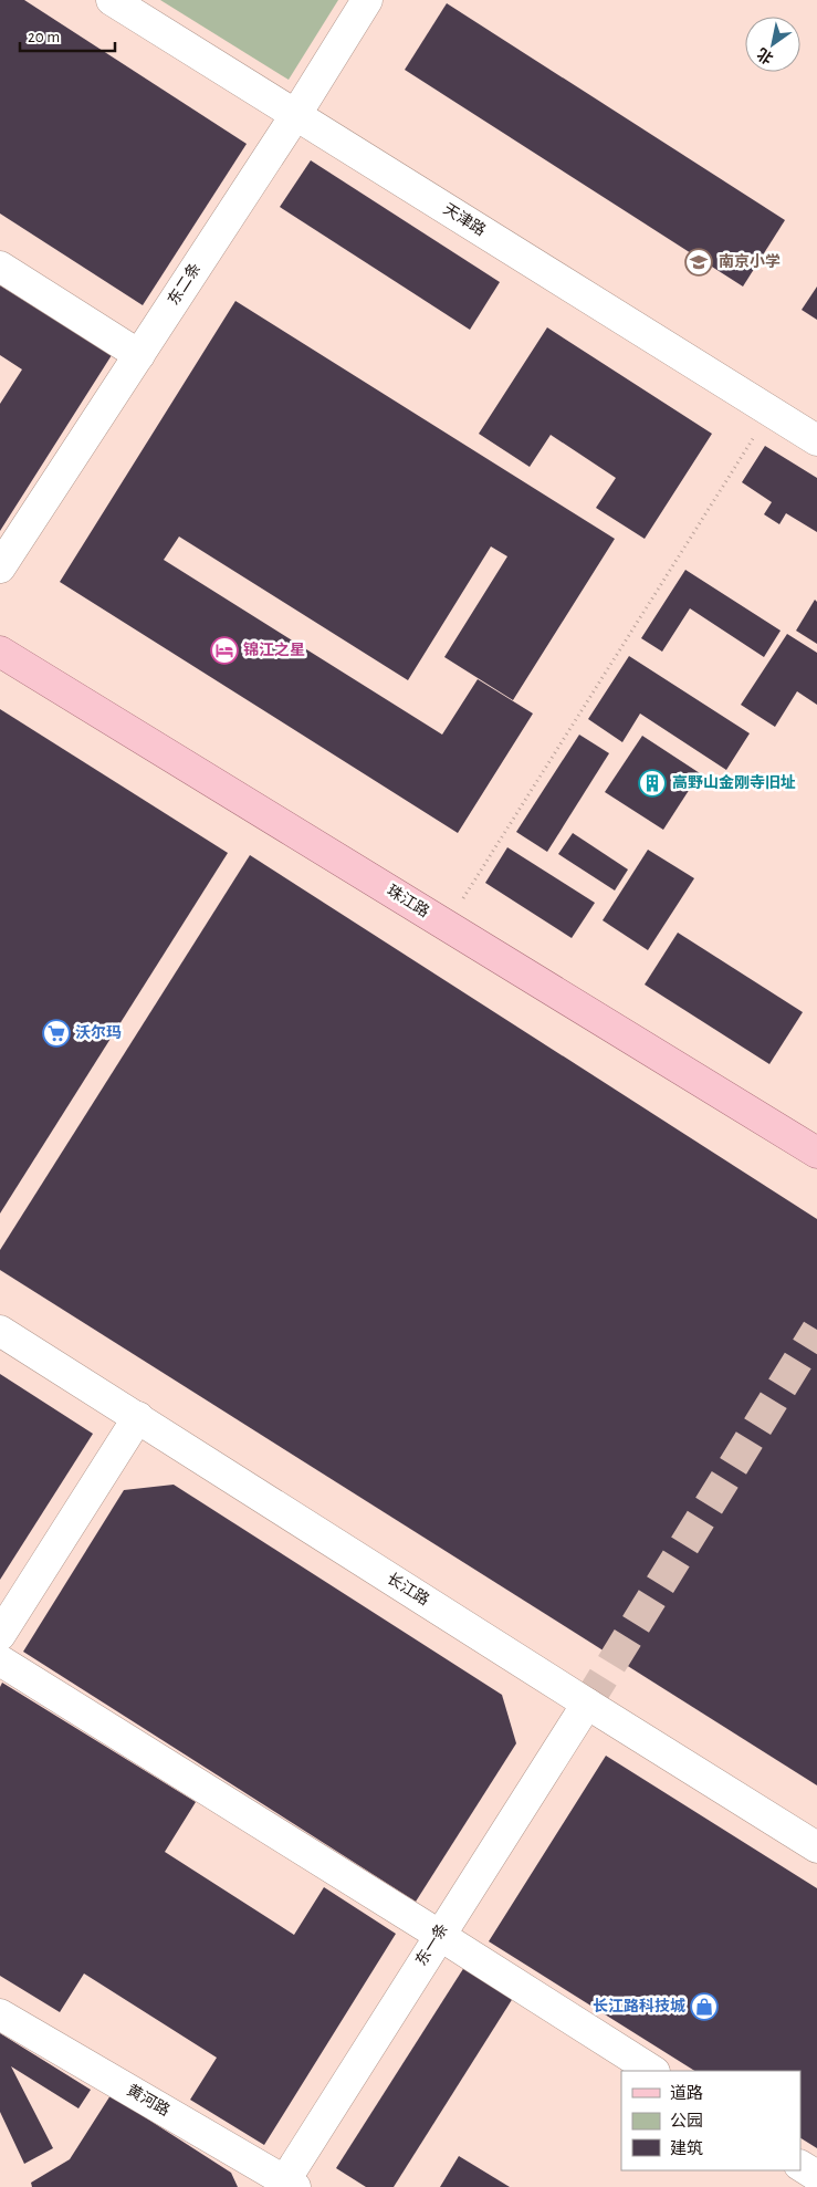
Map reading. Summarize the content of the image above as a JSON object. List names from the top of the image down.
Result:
{
  "streets": {
    "main road": ["珠江路"],
    "street": [
      "天津路",
      "东二条",
      "长江路",
      "东一条",
      "黄河路"
    ]
  },
  "crossings": [
    ["天津路", "东二条"],
    ["长江路", "东一条"],
    ["东一条", "黄河路"]
  ],
  "places": {
    "school or university": ["南京小学"],
    "hotel": ["锦江之星"],
    "building": ["高野山金刚寺旧址"],
    "supermarket": ["沃尔玛"],
    "shop": ["长江路科技城"]
  },
  "legend": ["道路", "公园", "建筑"],
  "scale_bar": "20 m",
  "north": "bottom left"
}
